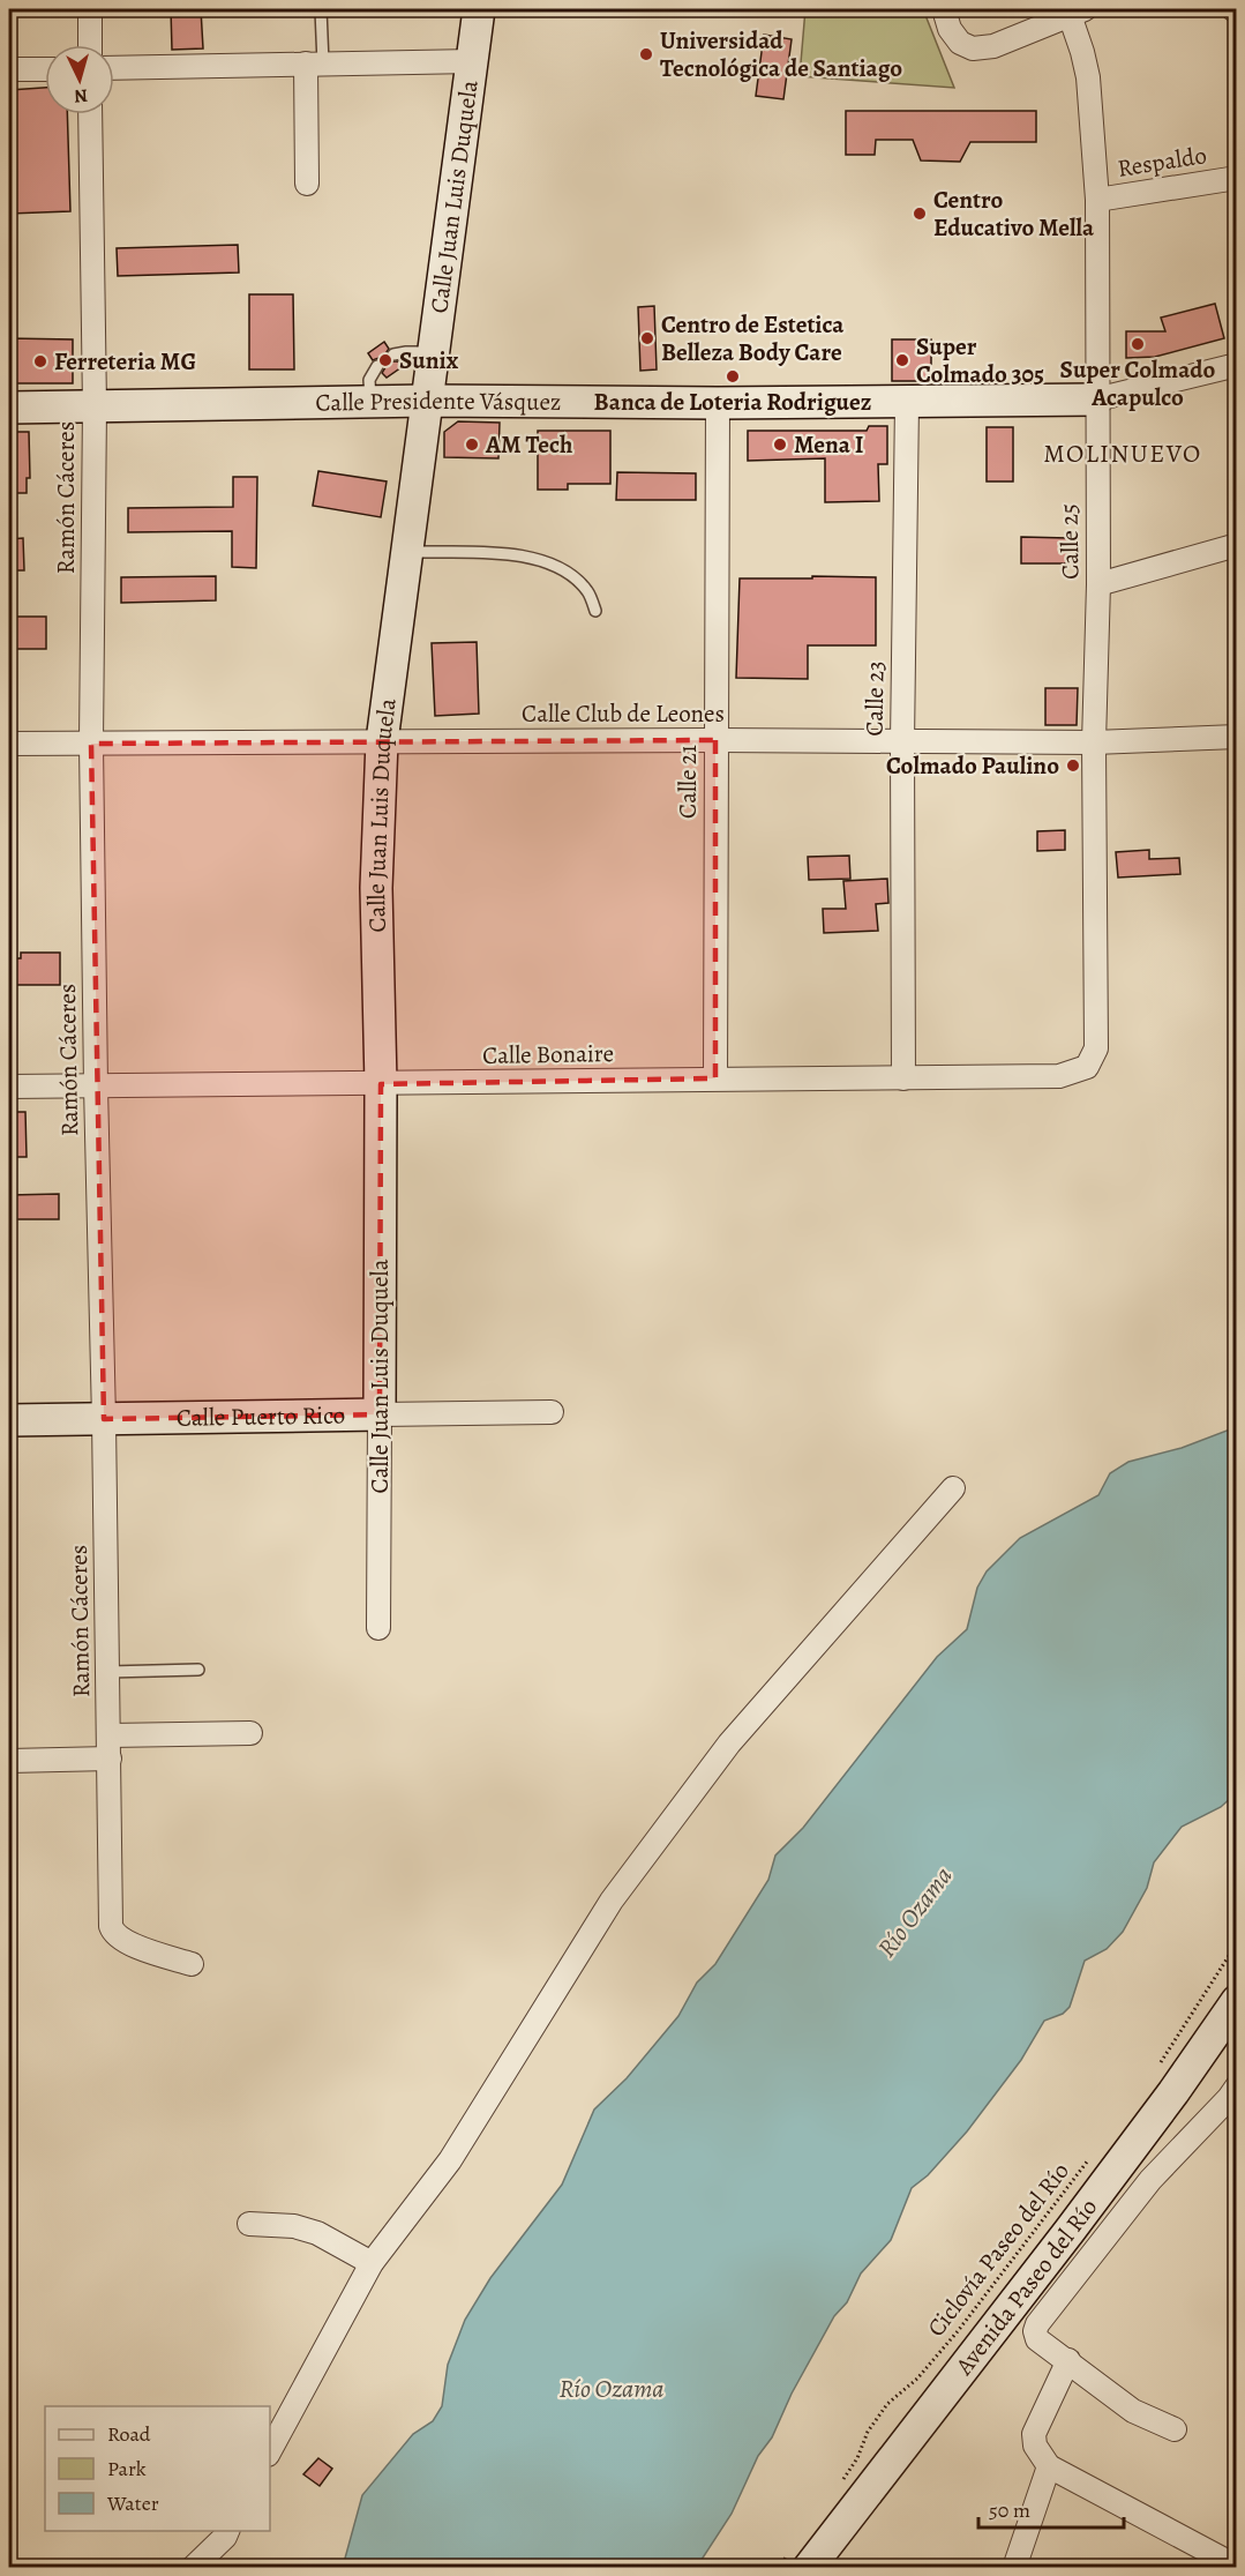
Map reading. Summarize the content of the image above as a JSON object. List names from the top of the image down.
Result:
{
  "streets": {
    "street": [
      "Respaldo",
      "Calle Juan Luis Duquela",
      "Calle Presidente Vásquez",
      "Ramón Cáceres",
      "Calle 25",
      "Calle 23",
      "Calle Club de Leones",
      "Calle 21",
      "Calle Bonaire",
      "Calle Puerto Rico",
      "Avenida Paseo del Río"
    ],
    "path": ["Ciclovía Paseo del Río"]
  },
  "crossings": [
    ["Respaldo", "Calle 25"],
    ["Calle Juan Luis Duquela", "Calle Presidente Vásquez"],
    ["Calle Juan Luis Duquela", "Calle Club de Leones"],
    ["Calle Juan Luis Duquela", "Calle Bonaire"],
    ["Calle Juan Luis Duquela", "Calle Puerto Rico"],
    ["Calle Presidente Vásquez", "Ramón Cáceres"],
    ["Calle Presidente Vásquez", "Calle 25"],
    ["Calle Presidente Vásquez", "Calle 23"],
    ["Calle Presidente Vásquez", "Calle 21"],
    ["Ramón Cáceres", "Calle Club de Leones"],
    ["Ramón Cáceres", "Calle Bonaire"],
    ["Ramón Cáceres", "Calle Puerto Rico"],
    ["Calle 25", "Calle Club de Leones"],
    ["Calle 25", "Calle Bonaire"],
    ["Calle 23", "Calle Club de Leones"],
    ["Calle 23", "Calle Bonaire"],
    ["Calle Club de Leones", "Calle 21"],
    ["Calle 21", "Calle Bonaire"]
  ],
  "districts": ["MOLINUEVO"],
  "water": ["Río Ozama"],
  "places": [
    "Universidad Tecnológica de Santiago",
    "Centro Educativo Mella",
    "Centro de Estetica Belleza Body Care",
    "Super Colmado Acapulco",
    "Sunix",
    "Super Colmado 305",
    "Ferreteria MG",
    "Banca de Loteria Rodriguez",
    "AM Tech",
    "Mena I",
    "Colmado Paulino"
  ],
  "legend": ["Road", "Park", "Water"],
  "scale_bar": "50 m",
  "north": "bottom"
}
